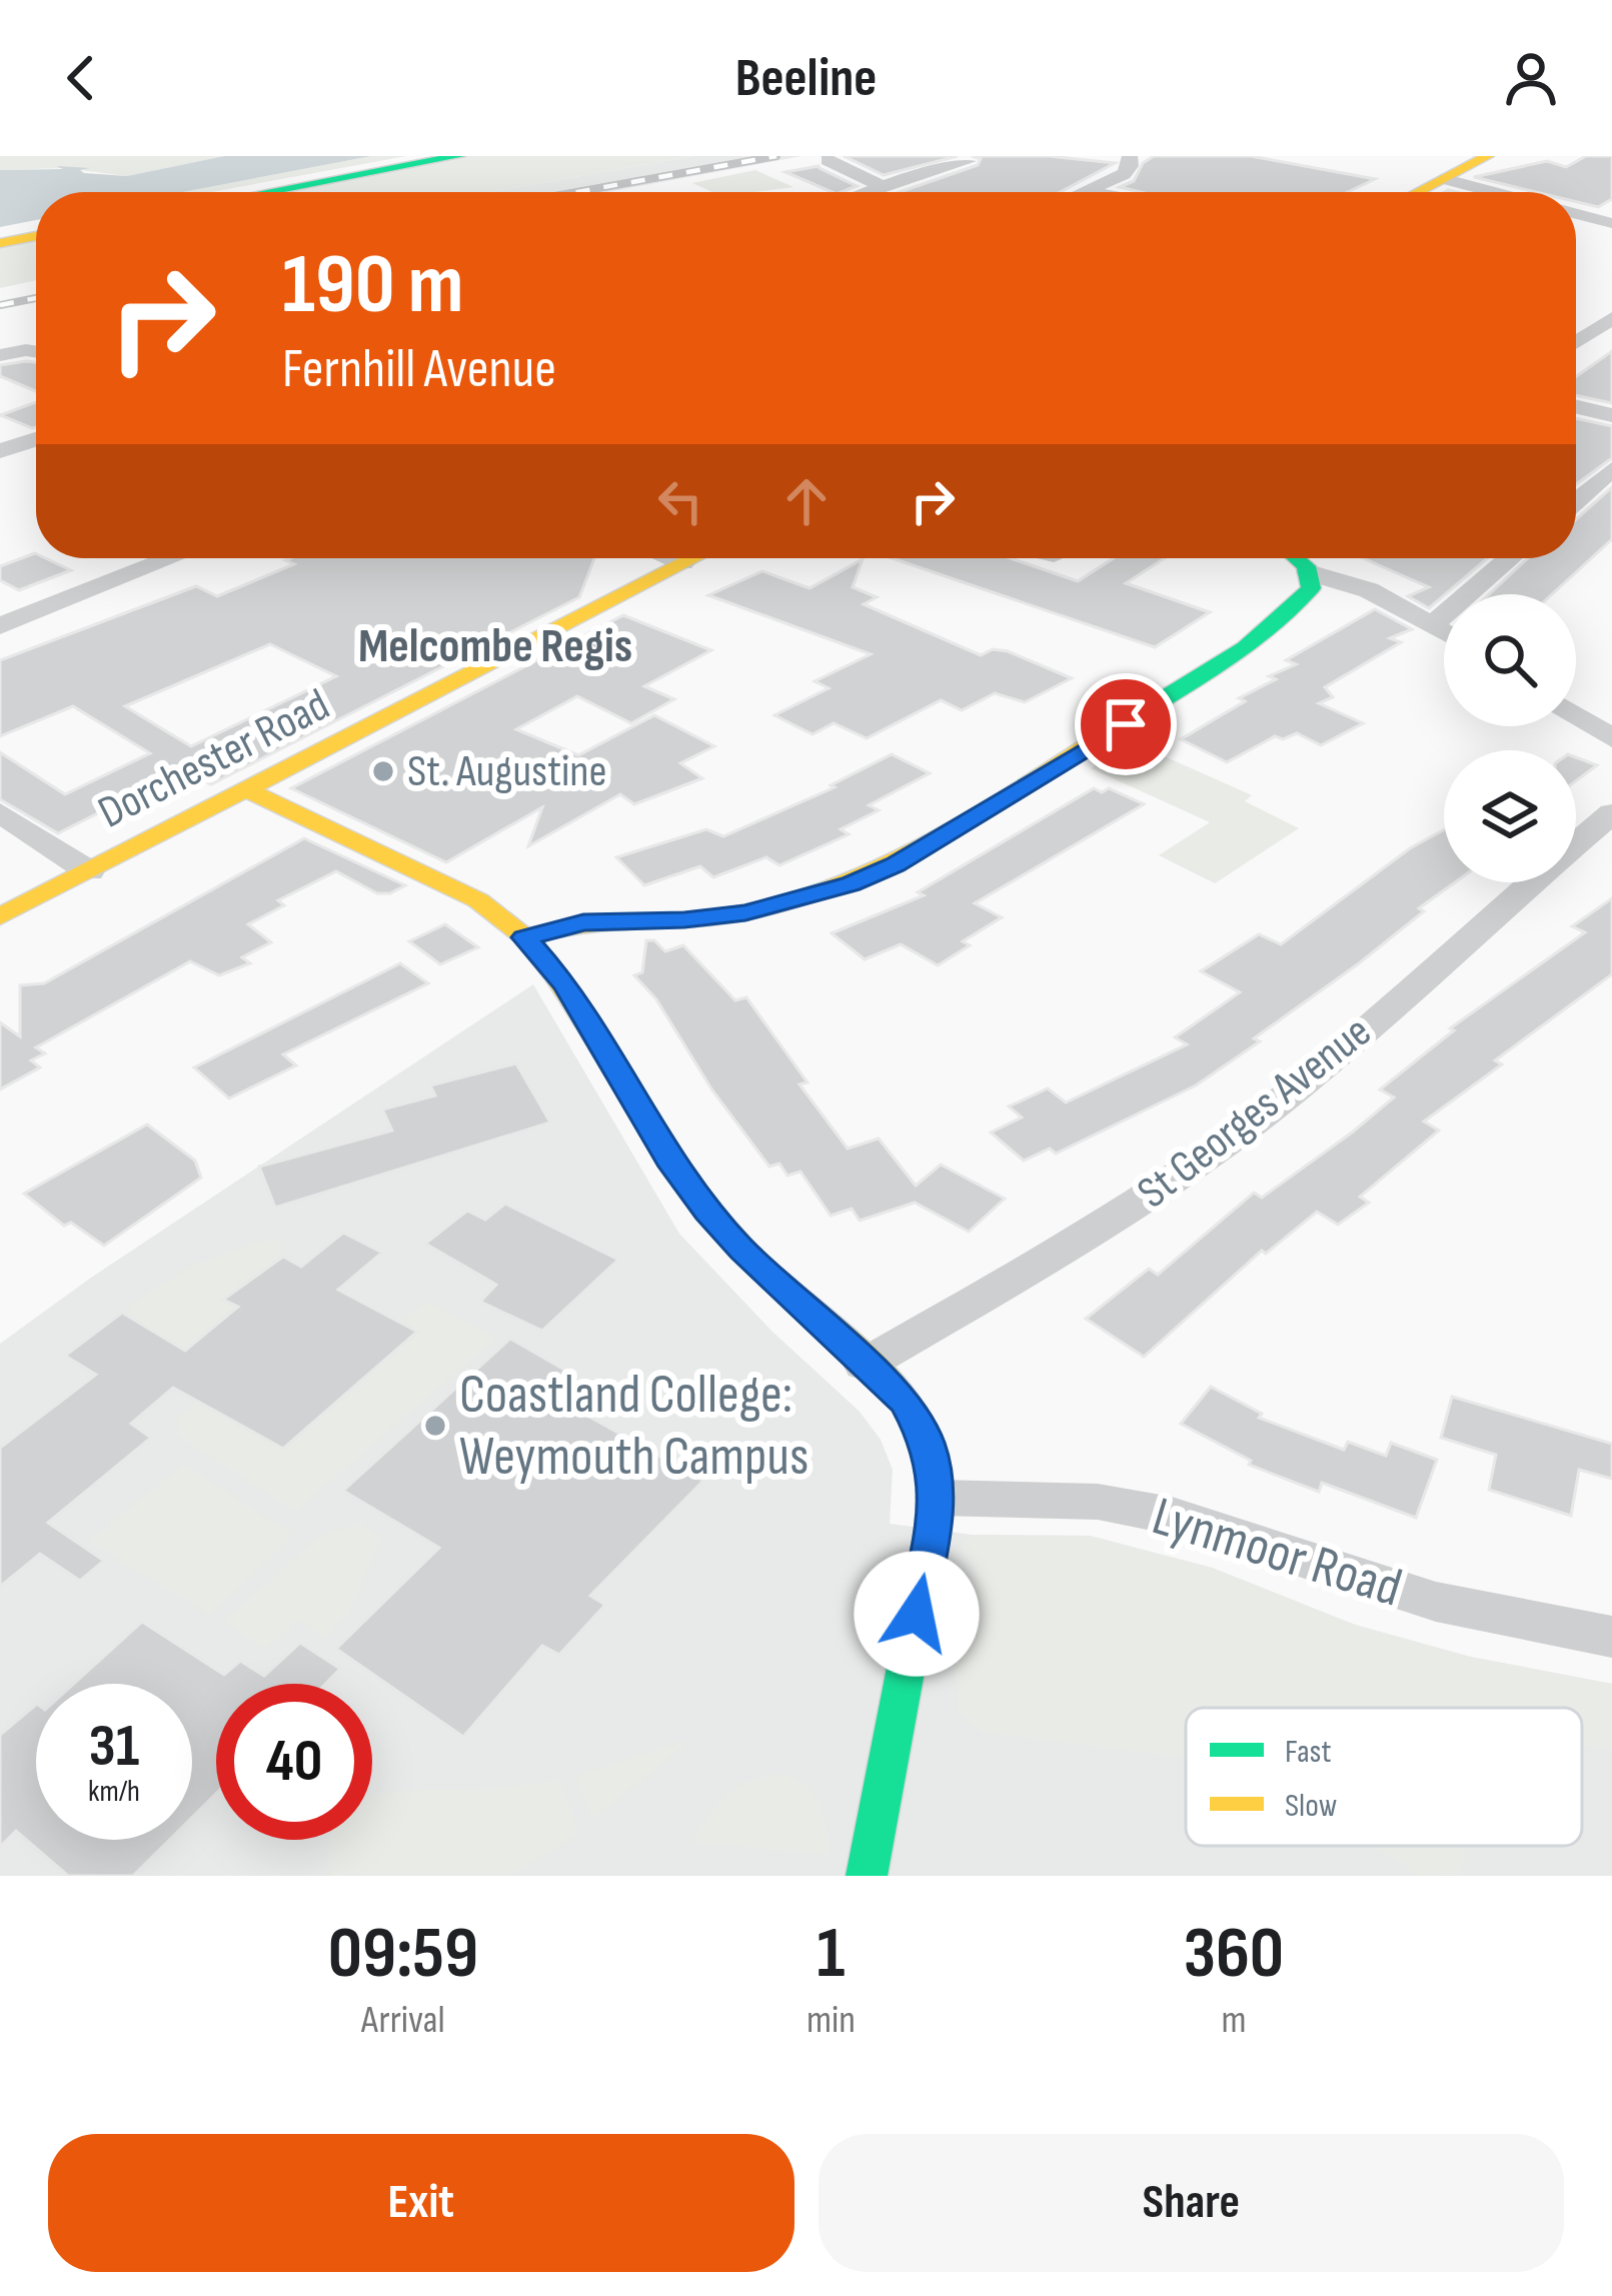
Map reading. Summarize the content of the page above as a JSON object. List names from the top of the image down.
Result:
{
  "streets": {
    "street": ["Dorchester Road", "St Georges Avenue", "Lynmoor Road"]
  },
  "districts": ["Melcombe Regis"],
  "places": ["St. Augustine", "Coastland College: Weymouth Campus"],
  "legend": ["Fast", "Slow"],
  "page": {
    "header": "Beeline",
    "turn": ["190 m", "Fernhill Avenue"],
    "speed": "31 km/h",
    "limit": "40",
    "eta": [
      "09:59",
      "Arrival",
      "1",
      "min",
      "360",
      "m"
    ],
    "buttons": ["Exit", "Share"]
  }
}
